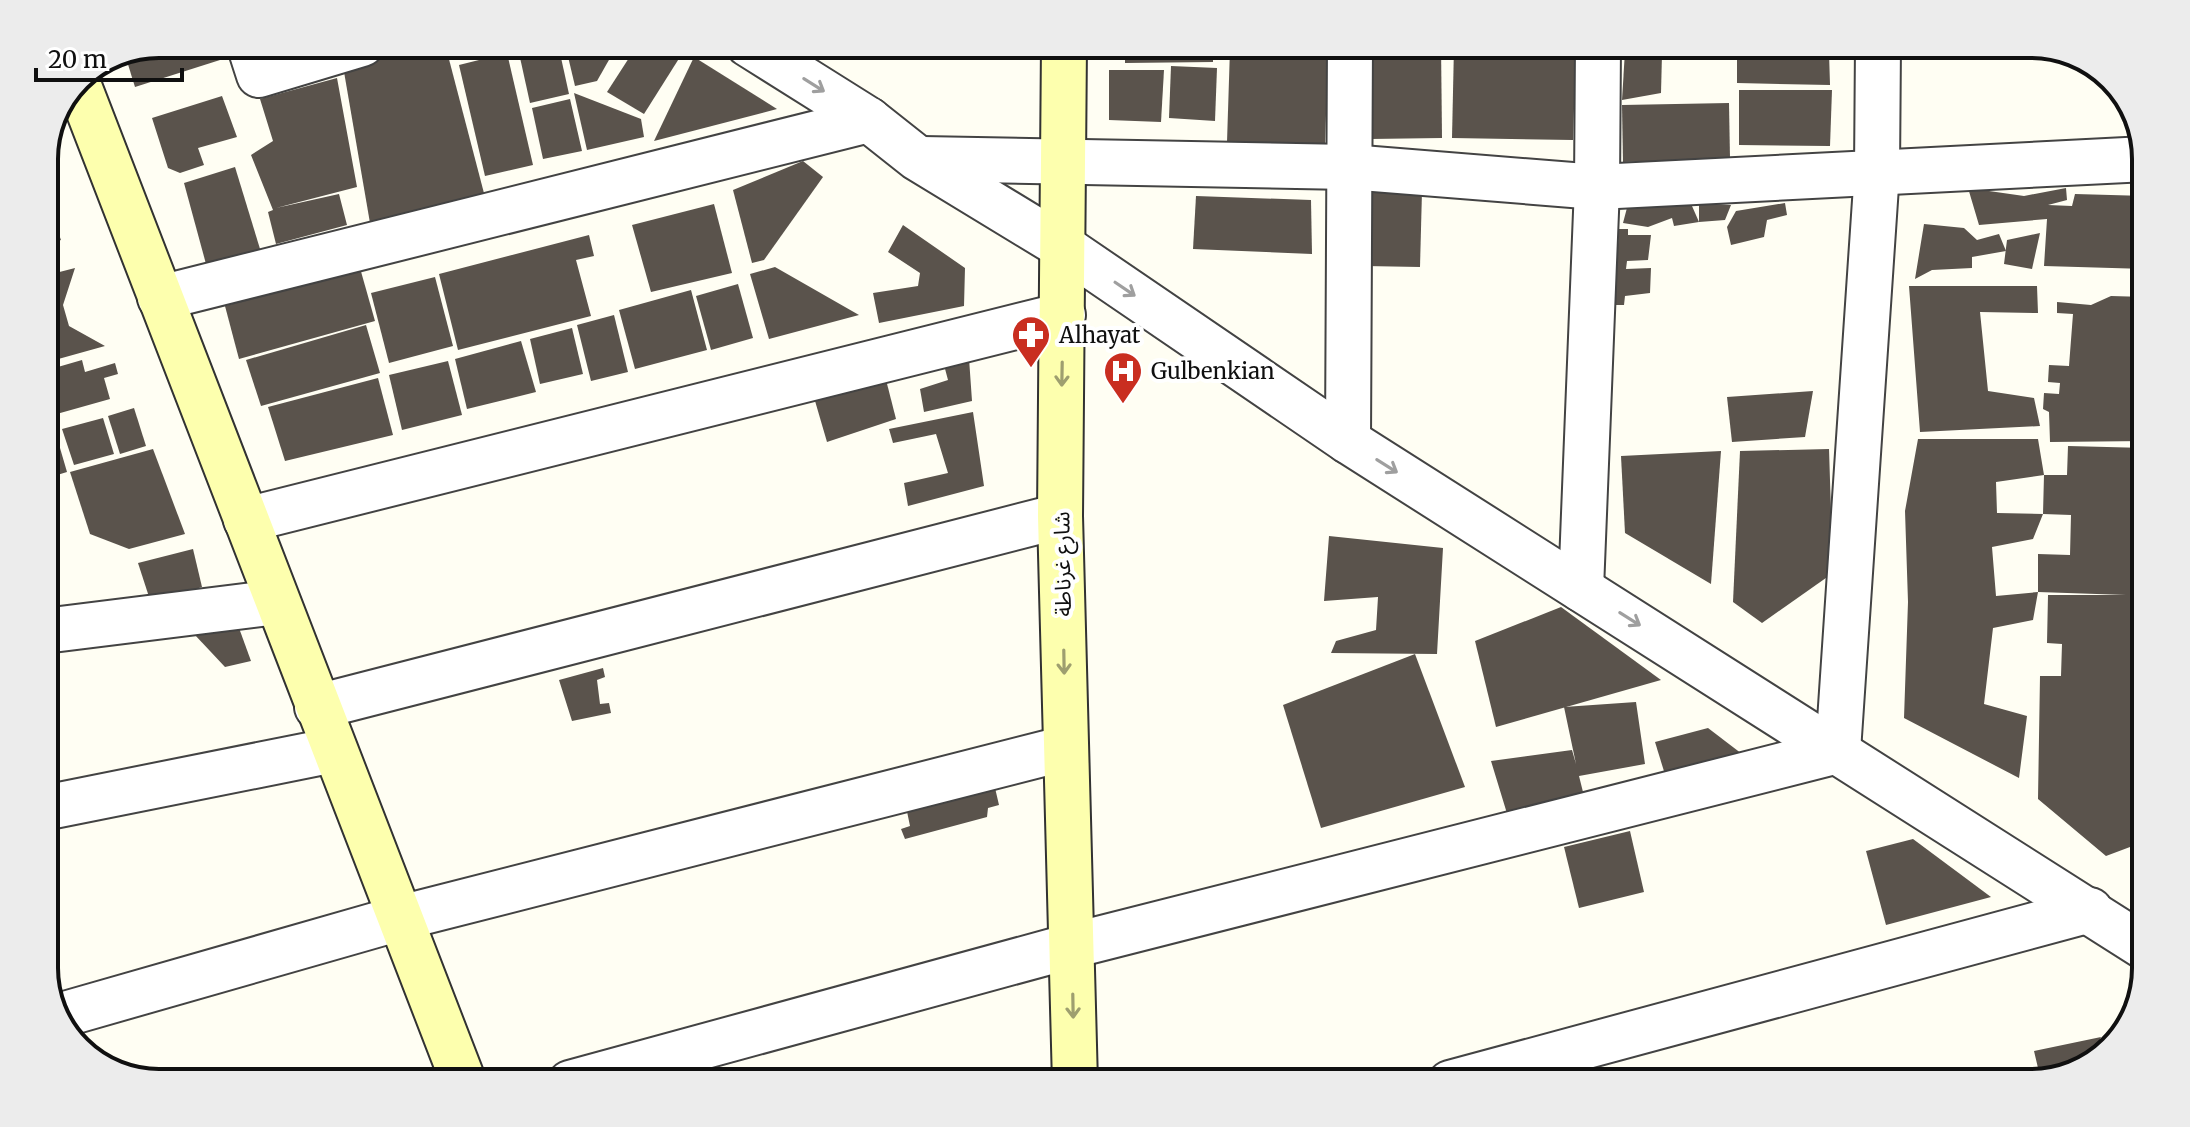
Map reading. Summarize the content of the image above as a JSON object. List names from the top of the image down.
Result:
{
  "streets": {
    "main road": ["شارع غرناطة"]
  },
  "one_way": ["شارع غرناطة"],
  "places": {
    "pharmacy": ["Alhayat"],
    "hospital": ["Gulbenkian"]
  },
  "scale_bar": "20 m"
}
